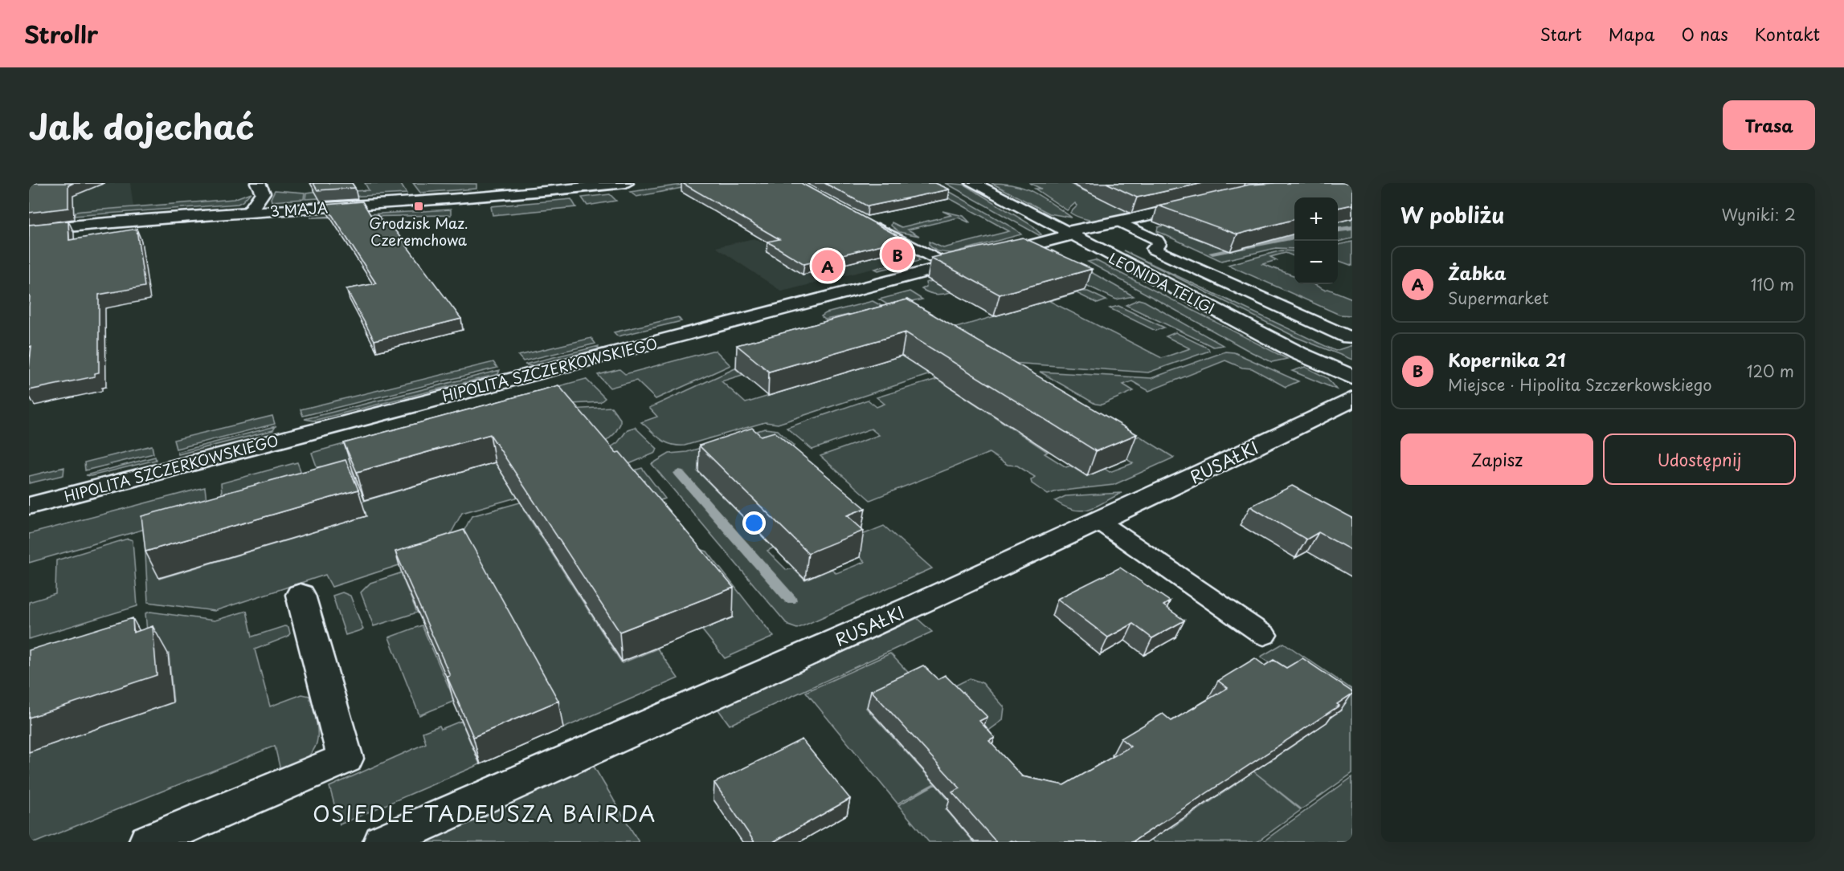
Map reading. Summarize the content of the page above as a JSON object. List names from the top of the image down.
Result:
{
  "streets": {
    "street": [
      "3 MAJA",
      "LEONIDA TELIGI",
      "HIPOLITA SZCZERKOWSKIEGO",
      "RUSAŁKI"
    ]
  },
  "crossings": [
    ["LEONIDA TELIGI", "HIPOLITA SZCZERKOWSKIEGO"]
  ],
  "districts": ["OSIEDLE TADEUSZA BAIRDA"],
  "places": {
    "transit": ["Grodzisk Maz. Czeremchowa"]
  },
  "page": {
    "header": "Strollr",
    "nav": [
      "Start",
      "Mapa",
      "O nas",
      "Kontakt"
    ],
    "title": "Jak dojechać",
    "buttons": [
      "Trasa",
      ["Zapisz", "Udostępnij"]
    ],
    "heading": ["W pobliżu", "Wyniki: 2"],
    "map_buttons": ["+", "−"],
    "pins": ["B", "A"],
    "list": [
      {
        "mark": "A",
        "name": "Żabka",
        "note": "Supermarket",
        "value": "110 m"
      },
      {
        "mark": "B",
        "name": "Kopernika 21",
        "note": "Miejsce · Hipolita Szczerkowskiego",
        "value": "120 m"
      }
    ]
  }
}
